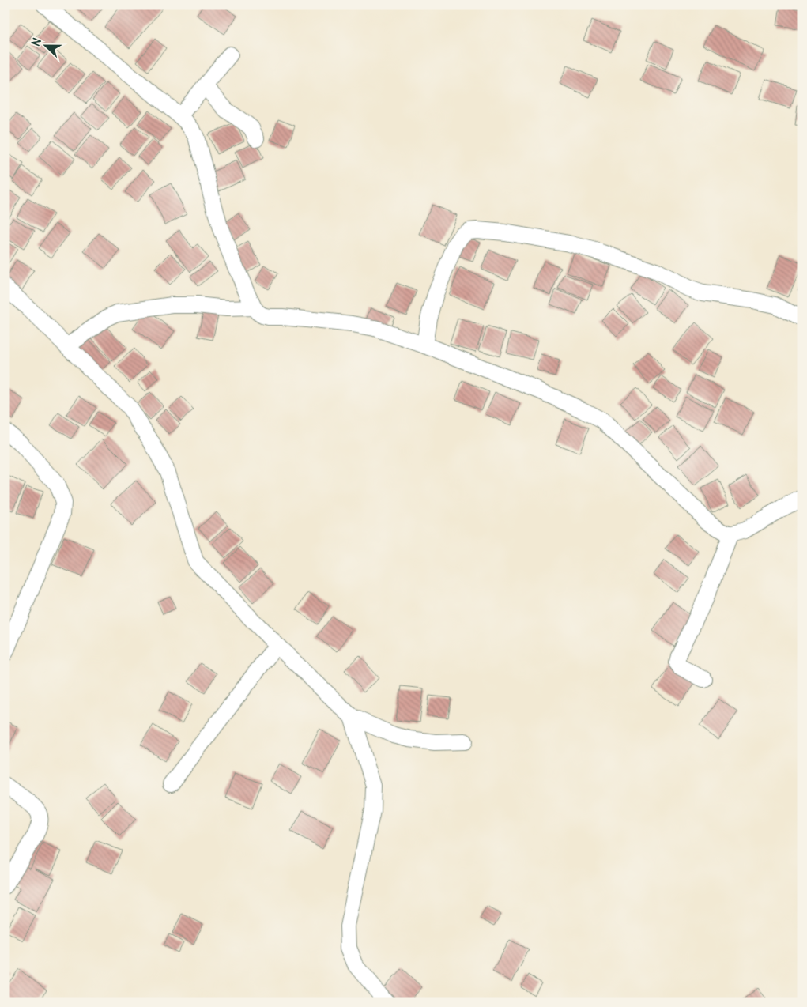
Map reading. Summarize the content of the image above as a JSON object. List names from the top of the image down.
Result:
{
  "north": "left"
}
